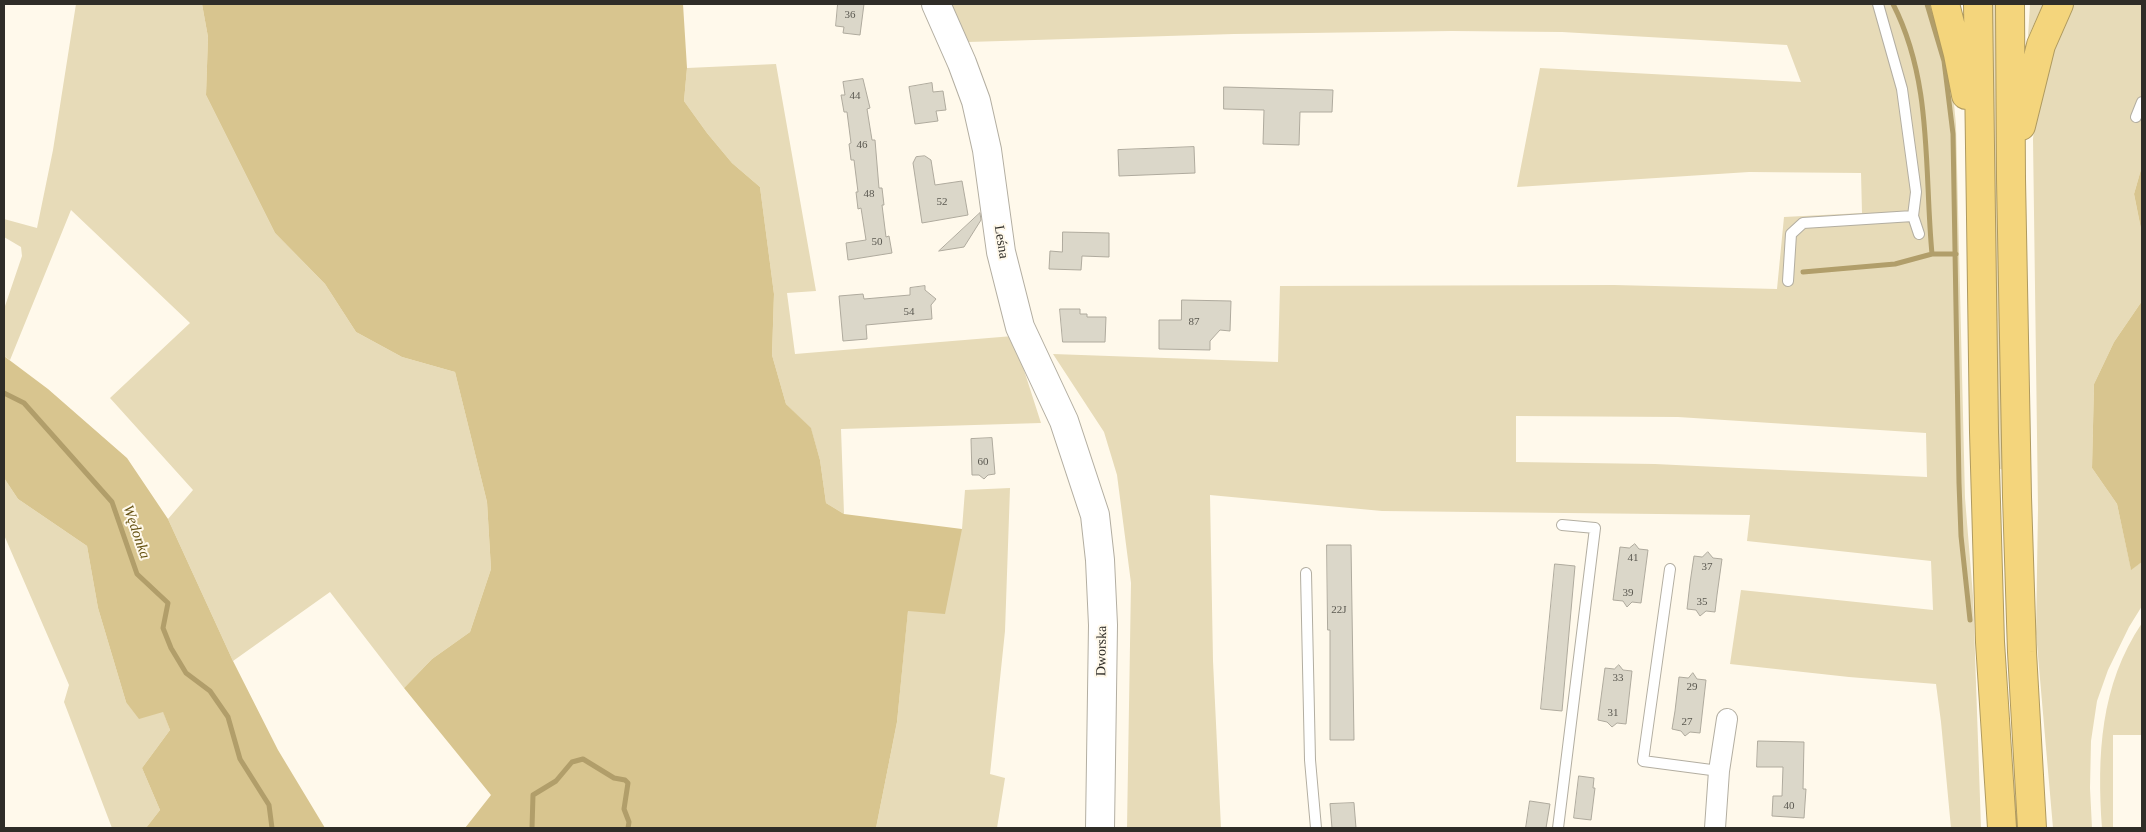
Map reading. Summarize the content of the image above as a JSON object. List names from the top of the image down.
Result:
{
  "streets": {
    "street": ["Leśna", "Dworska"]
  },
  "crossings": [
    ["Leśna", "Dworska"]
  ],
  "water": ["Wędonka"],
  "house_numbers": [
    "36",
    "44",
    "46",
    "48",
    "52",
    "50",
    "54",
    "87",
    "60",
    "41",
    "37",
    "39",
    "35",
    "22J",
    "33",
    "29",
    "31",
    "27",
    "40"
  ]
}
